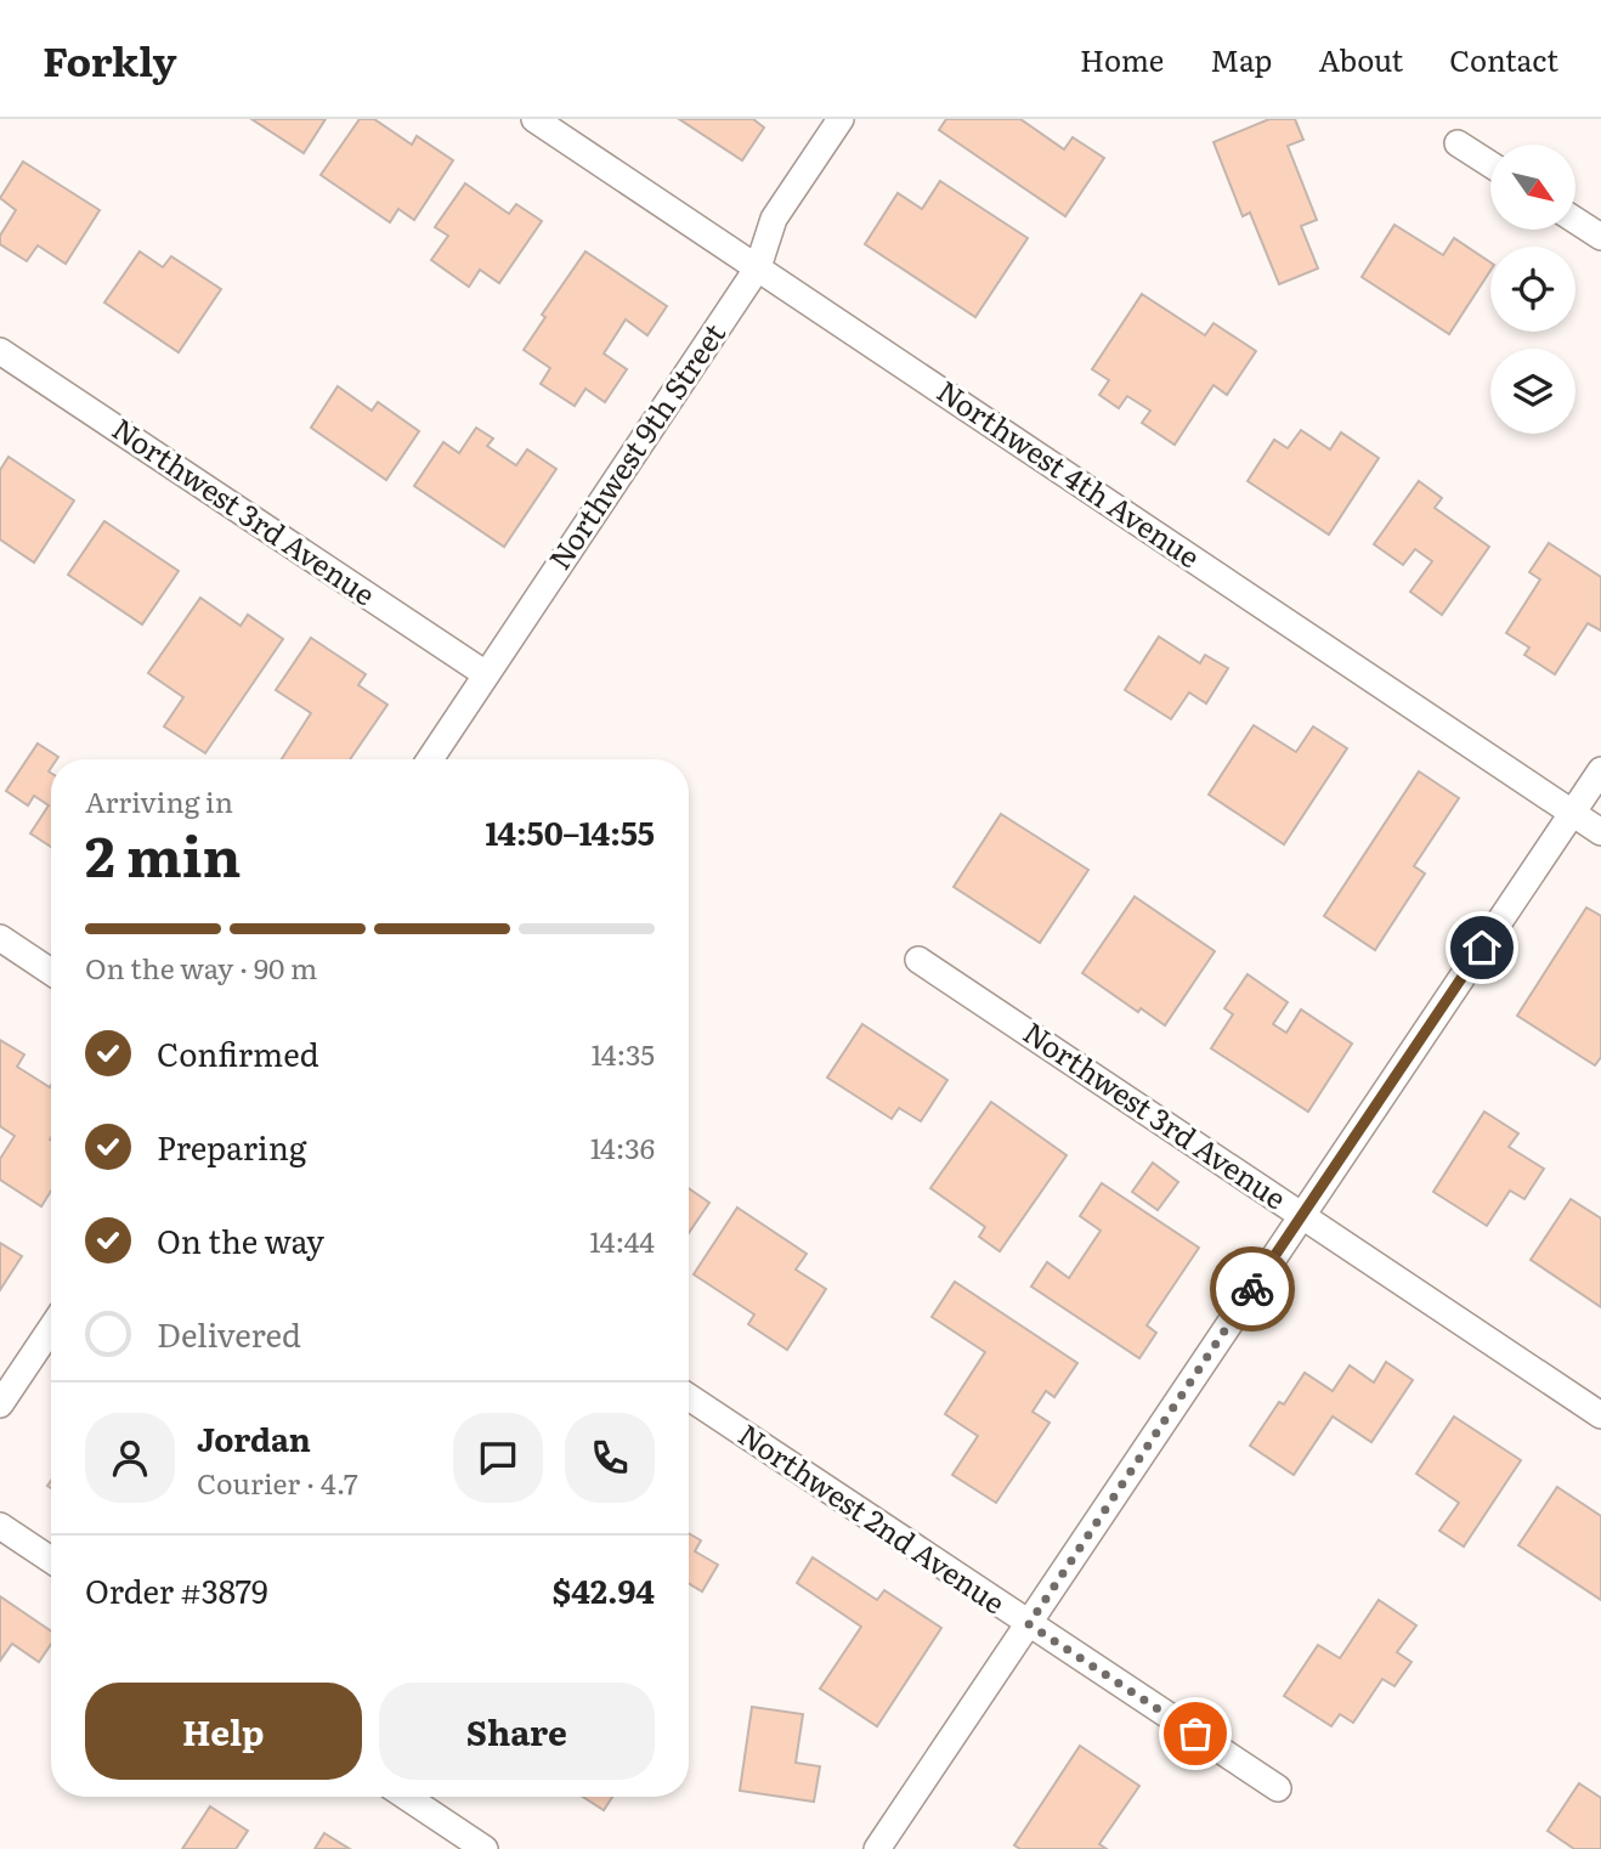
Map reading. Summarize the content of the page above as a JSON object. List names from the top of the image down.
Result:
{
  "streets": {
    "street": [
      "Northwest 9th Street",
      "Northwest 4th Avenue",
      "Northwest 3rd Avenue",
      "Northwest 2nd Avenue"
    ]
  },
  "crossings": [
    ["Northwest 9th Street", "Northwest 4th Avenue"],
    ["Northwest 9th Street", "Northwest 3rd Avenue"]
  ],
  "north": "bottom right",
  "page": {
    "header": "Forkly",
    "nav": [
      "Home",
      "Map",
      "About",
      "Contact"
    ],
    "heading": ["2 min", "Arriving in", "14:50–14:55"],
    "panel": [
      "Jordan",
      "Courier · 4.7",
      "Order #3879",
      "$42.94"
    ],
    "bar": "On the way · 90 m",
    "list": [
      ["Confirmed", "14:35"],
      ["Preparing", "14:36"],
      ["On the way", "14:44"],
      "Delivered"
    ],
    "buttons": ["Help", "Share"]
  }
}
